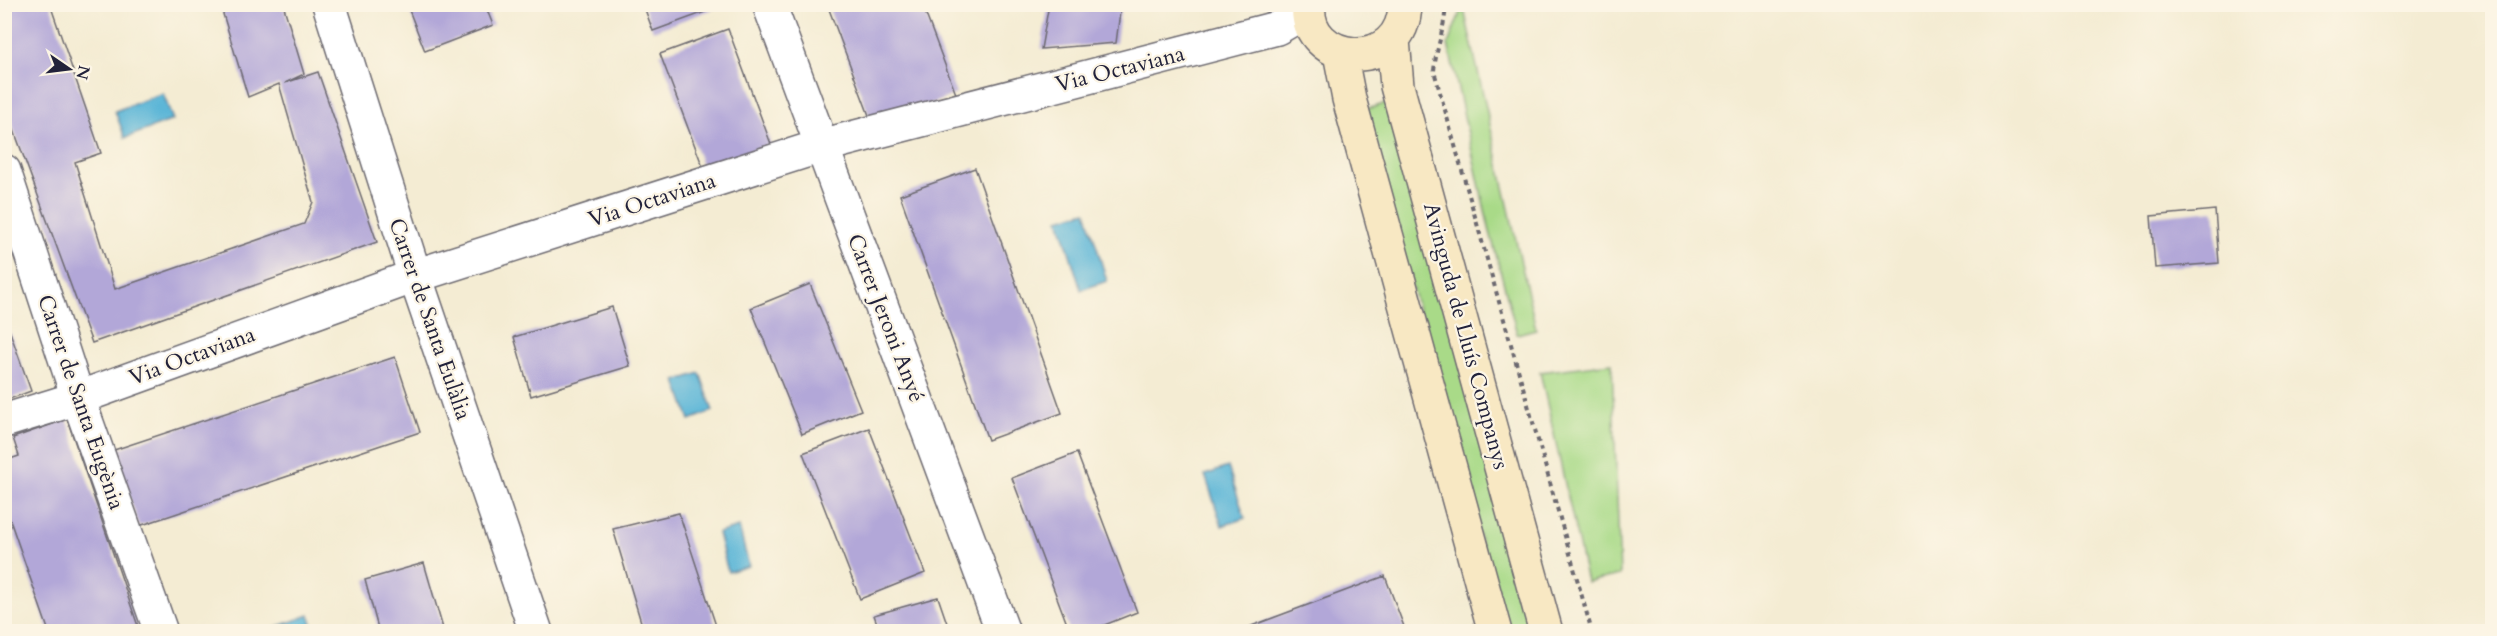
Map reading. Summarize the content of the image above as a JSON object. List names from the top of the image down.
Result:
{
  "streets": {
    "street": [
      "Via Octaviana",
      "Carrer Jeroni Anyé",
      "Carrer de Santa Eulàlia",
      "Avinguda de Lluís Companys",
      "Carrer de Santa Eugènia"
    ]
  },
  "crossings": [
    ["Via Octaviana", "Carrer Jeroni Anyé"],
    ["Via Octaviana", "Carrer de Santa Eulàlia"],
    ["Via Octaviana", "Carrer de Santa Eugènia"]
  ],
  "north": "right"
}
